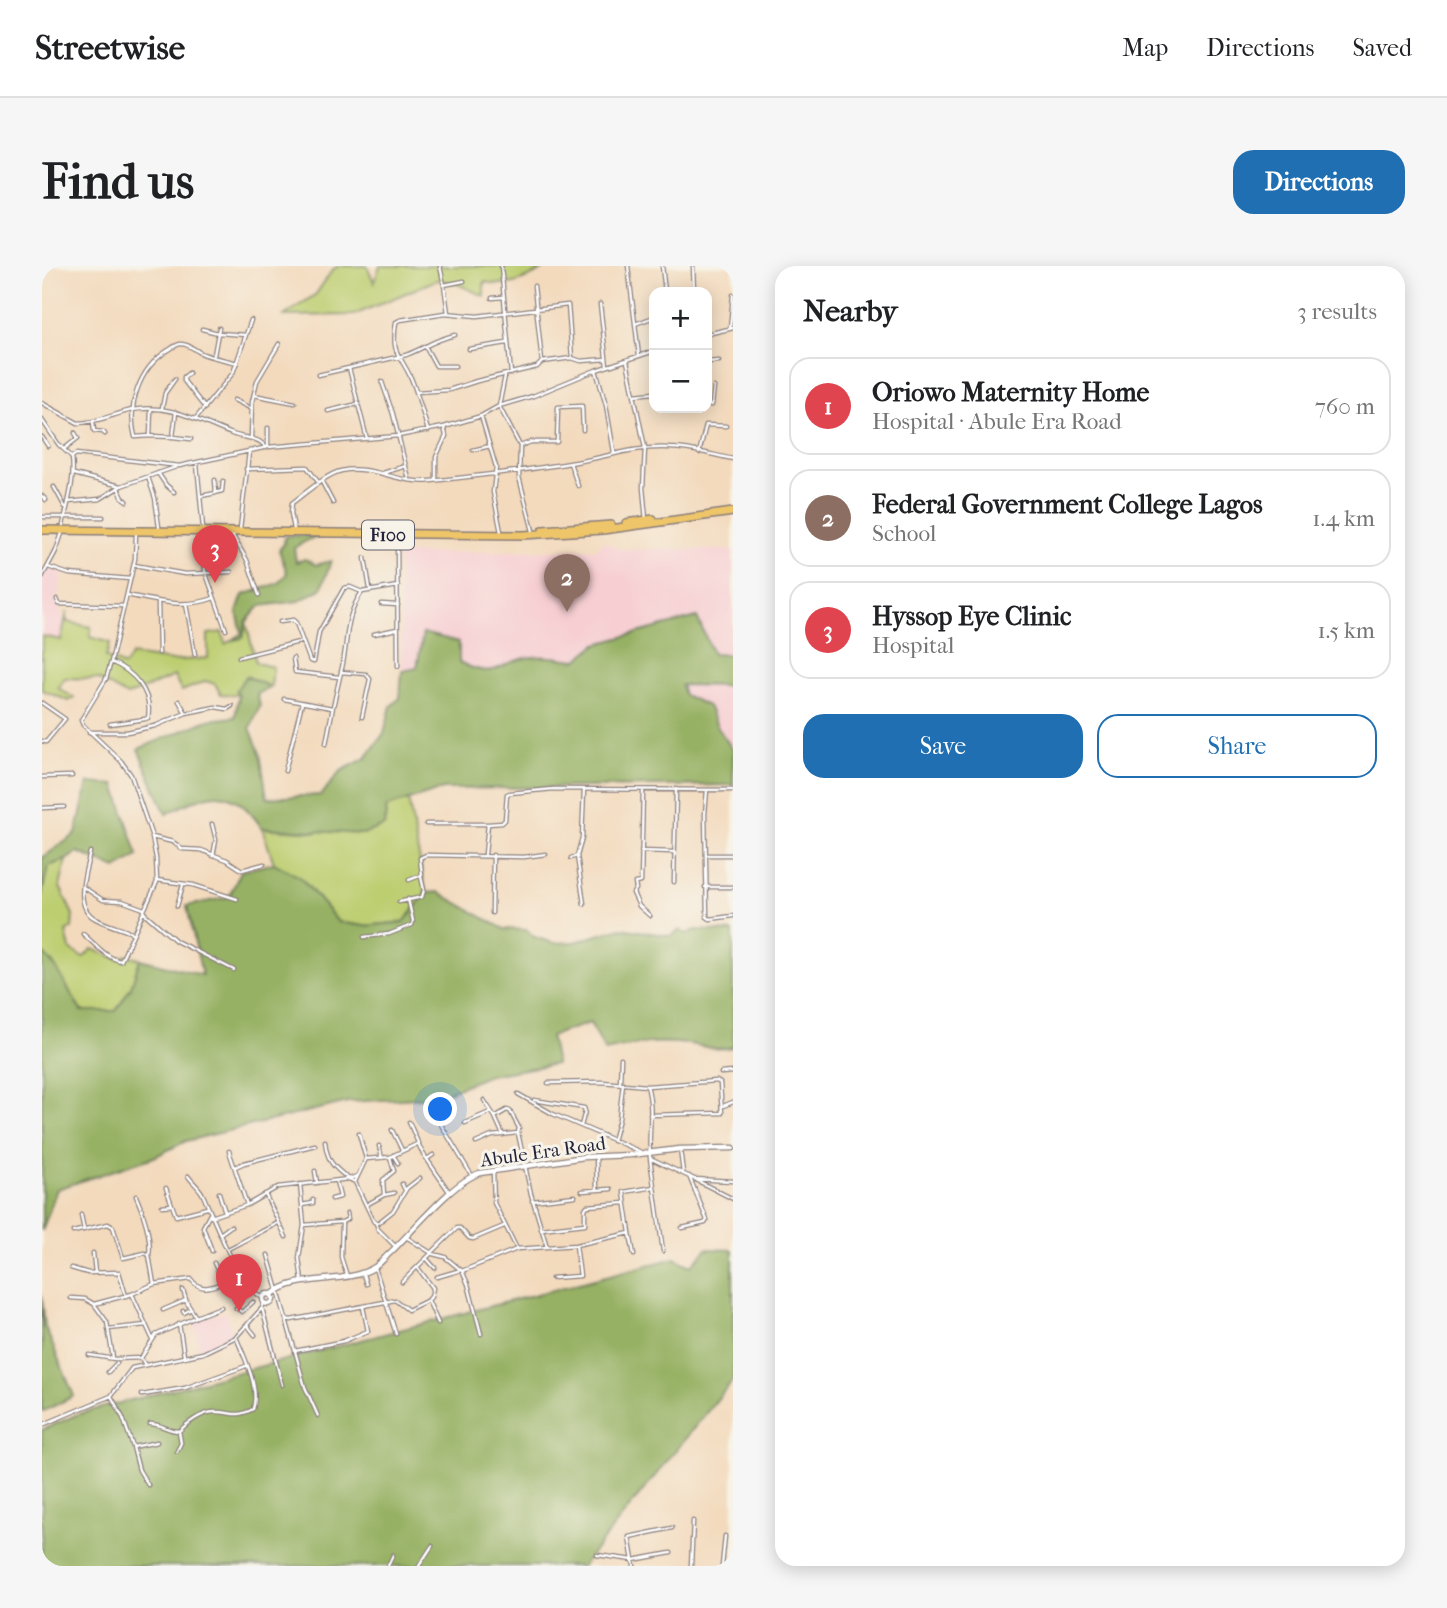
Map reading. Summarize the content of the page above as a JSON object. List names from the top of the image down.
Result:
{
  "streets": {
    "highway": ["F100"],
    "street": ["Abule Era Road"]
  },
  "page": {
    "header": "Streetwise",
    "nav": ["Map", "Directions", "Saved"],
    "buttons": [
      "Directions",
      ["Save", "Share"]
    ],
    "title": "Find us",
    "heading": ["Nearby", "3 results"],
    "map_buttons": ["+", "−"],
    "list": [
      {
        "mark": "1",
        "name": "Oriowo Maternity Home",
        "note": "Hospital · Abule Era Road",
        "value": "760 m"
      },
      {
        "mark": "2",
        "name": "Federal Government College Lagos",
        "note": "School",
        "value": "1.4 km"
      },
      {
        "mark": "3",
        "name": "Hyssop Eye Clinic",
        "note": "Hospital",
        "value": "1.5 km"
      }
    ],
    "pins": ["3", "2", "1"]
  }
}
